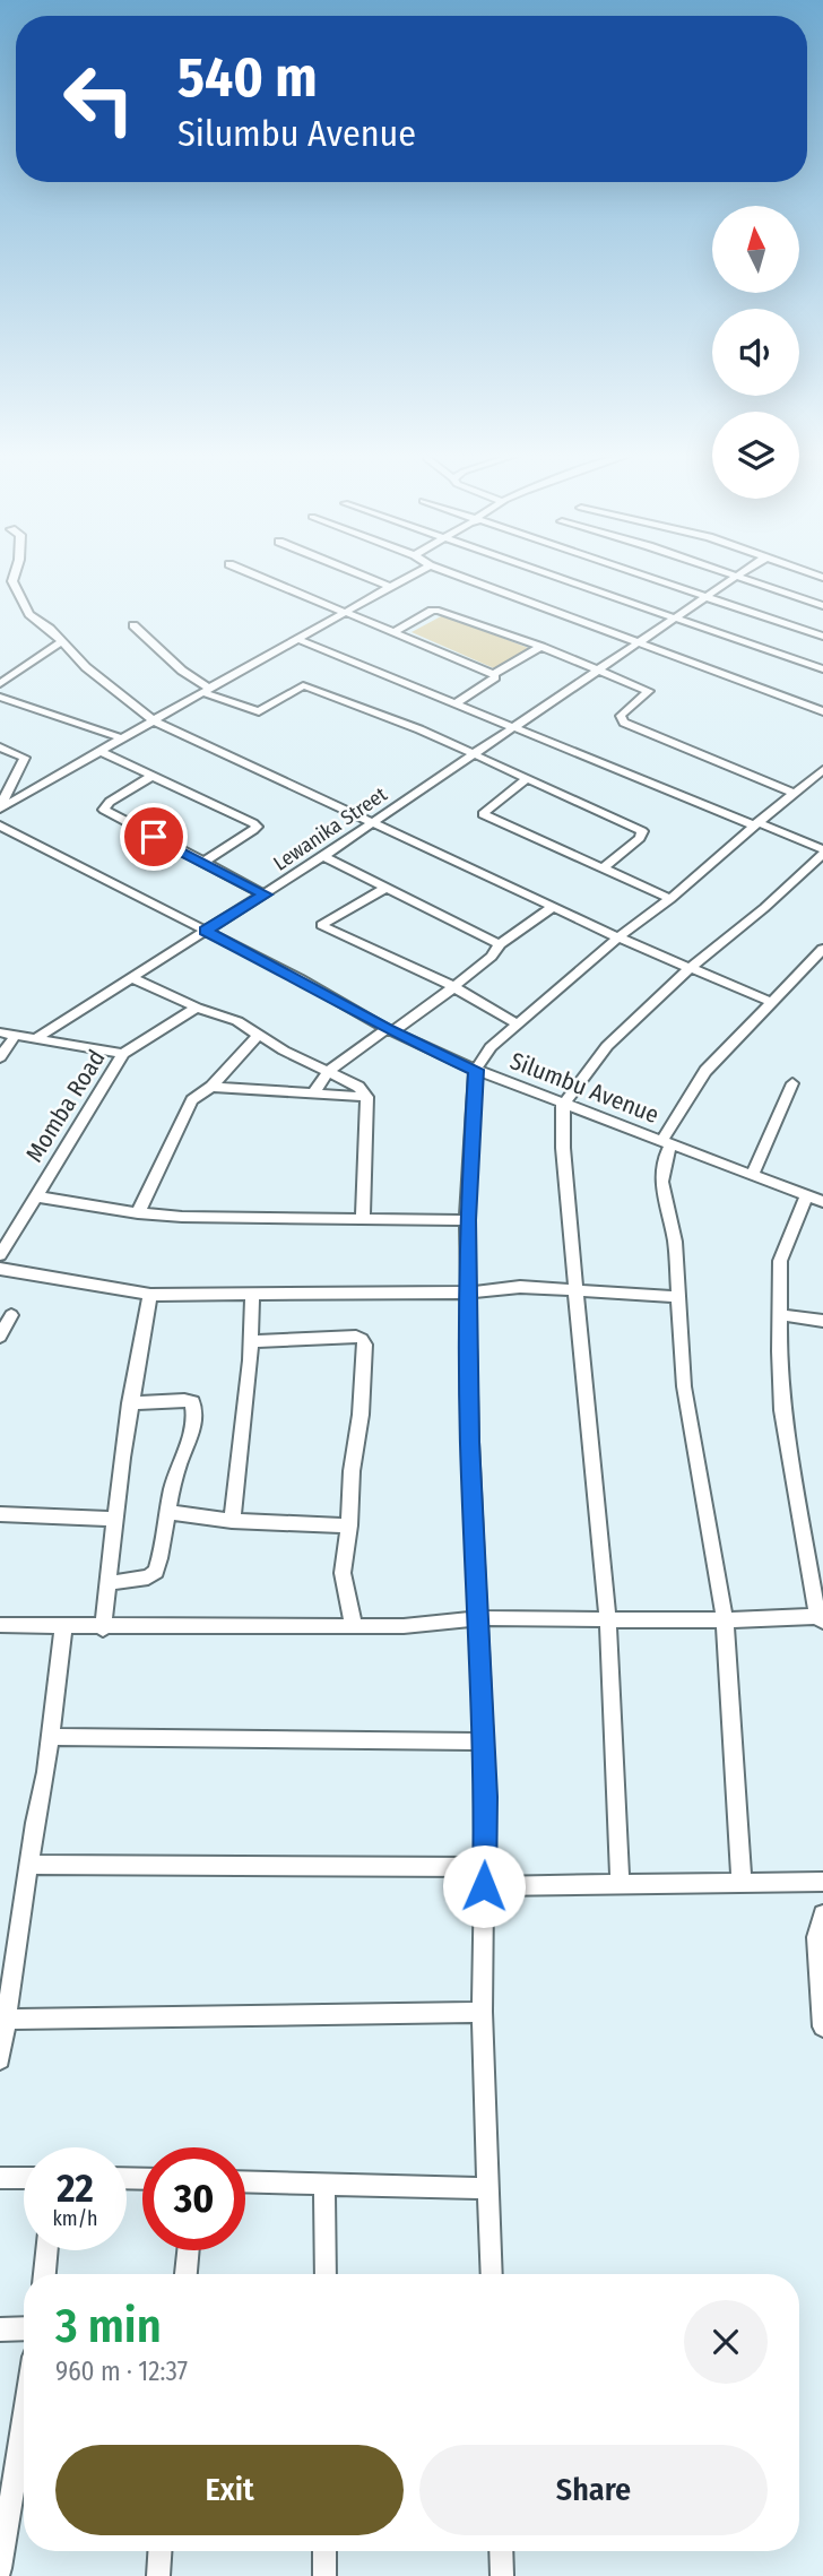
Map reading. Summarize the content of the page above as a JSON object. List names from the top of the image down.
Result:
{
  "streets": {
    "street": ["Lewanika Street", "Silumbu Avenue", "Momba Road"]
  },
  "crossings": [
    ["Lewanika Street", "Silumbu Avenue"]
  ],
  "north": "top",
  "page": {
    "turn": ["540 m", "Silumbu Avenue"],
    "speed": "22 km/h",
    "limit": "30",
    "heading": ["3 min", "960 m · 12:37"],
    "buttons": ["Exit", "Share"]
  }
}
